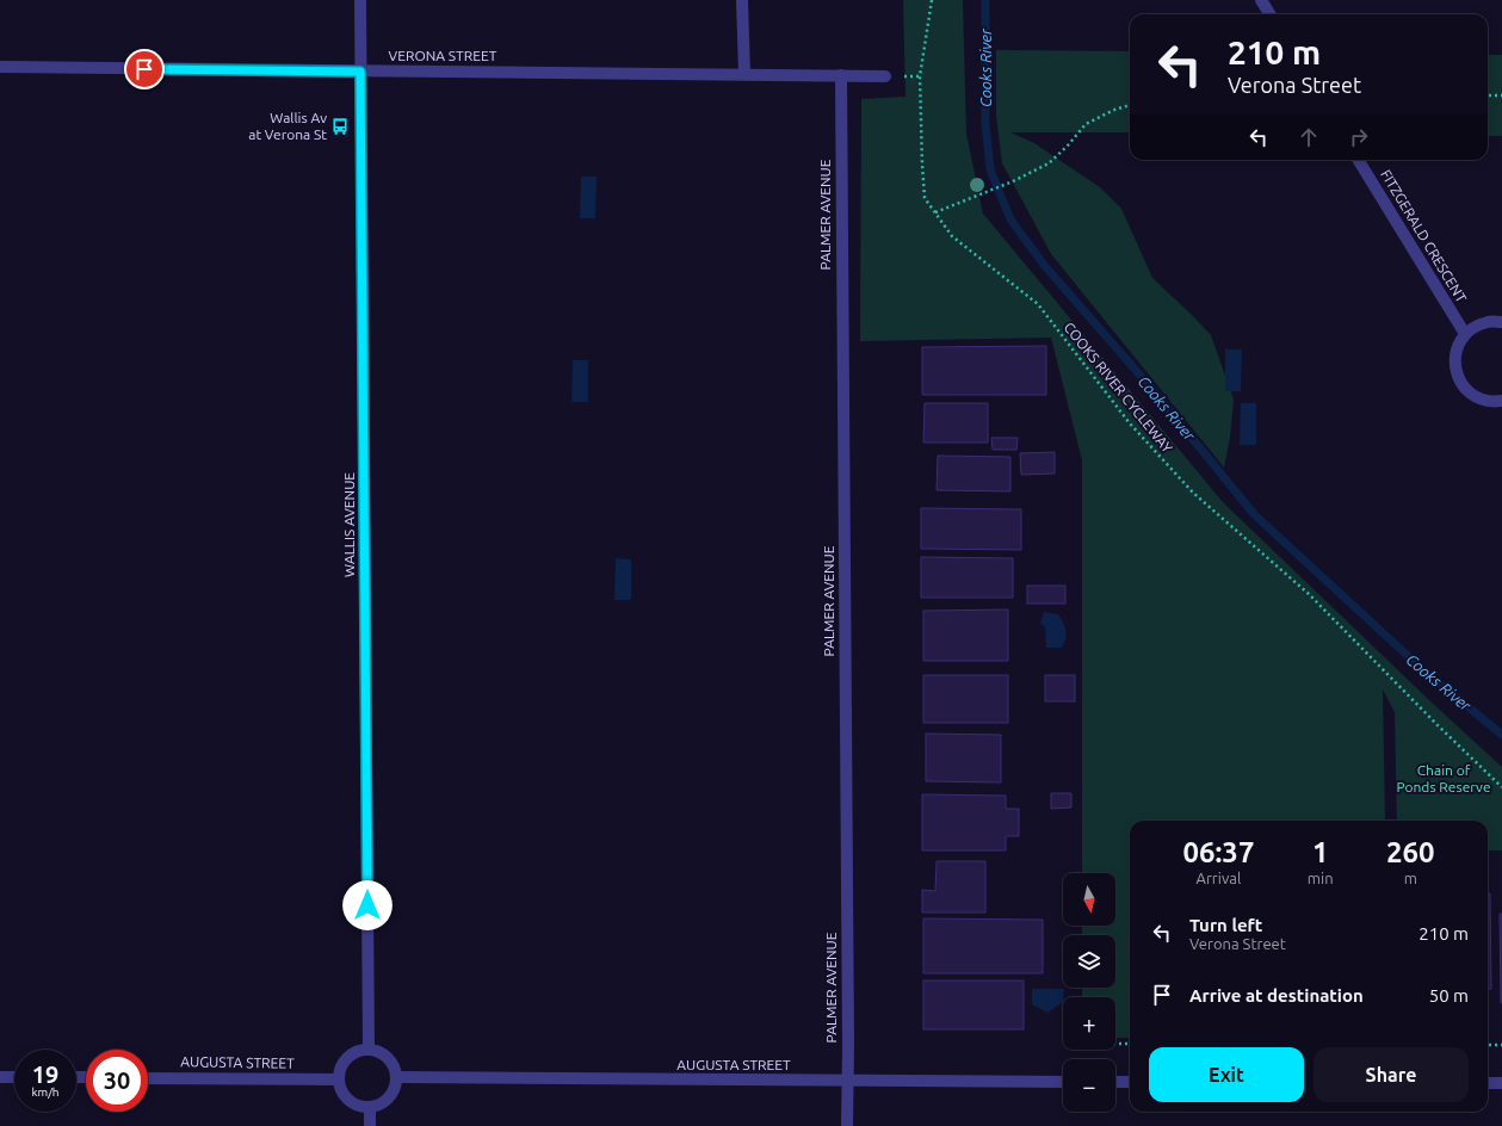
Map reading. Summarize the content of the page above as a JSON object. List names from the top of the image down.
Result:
{
  "streets": {
    "street": [
      "VERONA STREET",
      "PALMER AVENUE",
      "FITZGERALD CRESCENT",
      "WALLIS AVENUE",
      "AUGUSTA STREET"
    ],
    "path": ["COOKS RIVER CYCLEWAY"]
  },
  "crossings": [
    ["VERONA STREET", "PALMER AVENUE"],
    ["VERONA STREET", "WALLIS AVENUE"],
    ["PALMER AVENUE", "AUGUSTA STREET"],
    ["WALLIS AVENUE", "AUGUSTA STREET"]
  ],
  "water": ["Cooks River"],
  "parks": ["Chain of Ponds Reserve"],
  "places": {
    "bus stop": ["Wallis Av at Verona St"]
  },
  "north": "bottom",
  "page": {
    "turn": ["210 m", "Verona Street"],
    "eta": [
      "06:37",
      "Arrival",
      "1",
      "min",
      "260",
      "m"
    ],
    "map_buttons": ["+", "−"],
    "list": [
      {
        "name": "Turn left",
        "note": "Verona Street",
        "value": "210 m"
      },
      {
        "name": "Arrive at destination",
        "value": "50 m"
      }
    ],
    "buttons": ["Exit", "Share"],
    "speed": "19 km/h",
    "limit": "30"
  }
}
